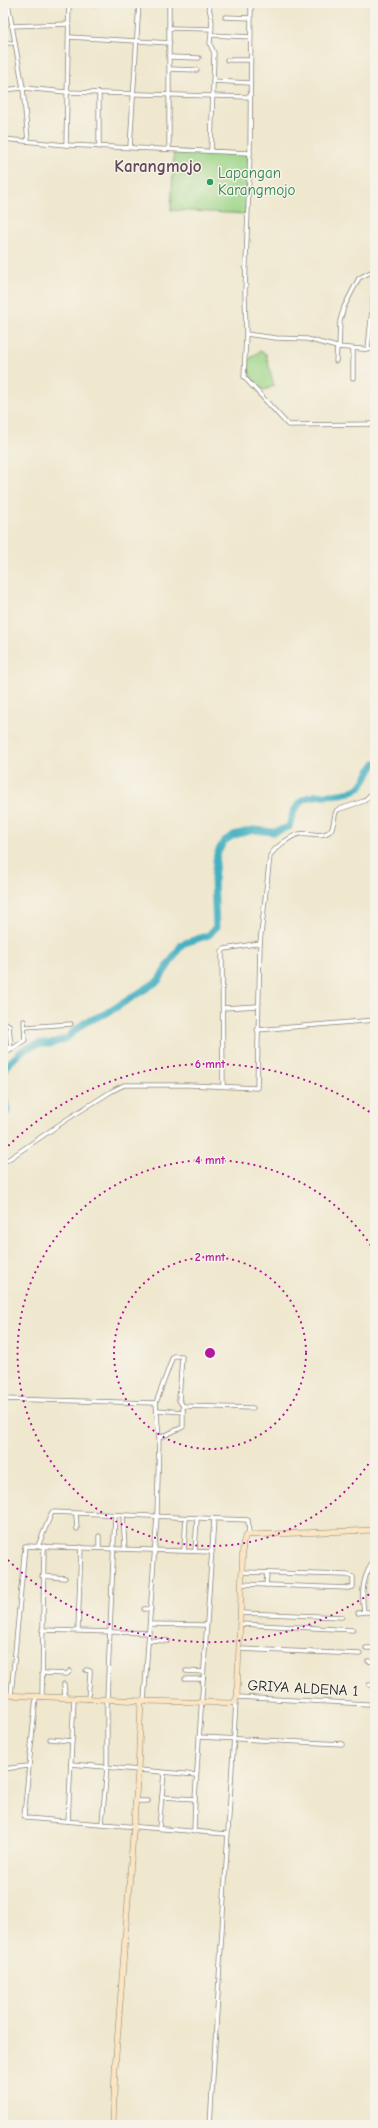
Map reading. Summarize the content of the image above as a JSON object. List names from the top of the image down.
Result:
{
  "streets": {
    "street": ["GRIYA ALDENA 1"]
  },
  "districts": ["Karangmojo"],
  "places": ["Lapangan Karangmojo"],
  "rings": ["6 mnt", "4 mnt", "2 mnt"]
}
